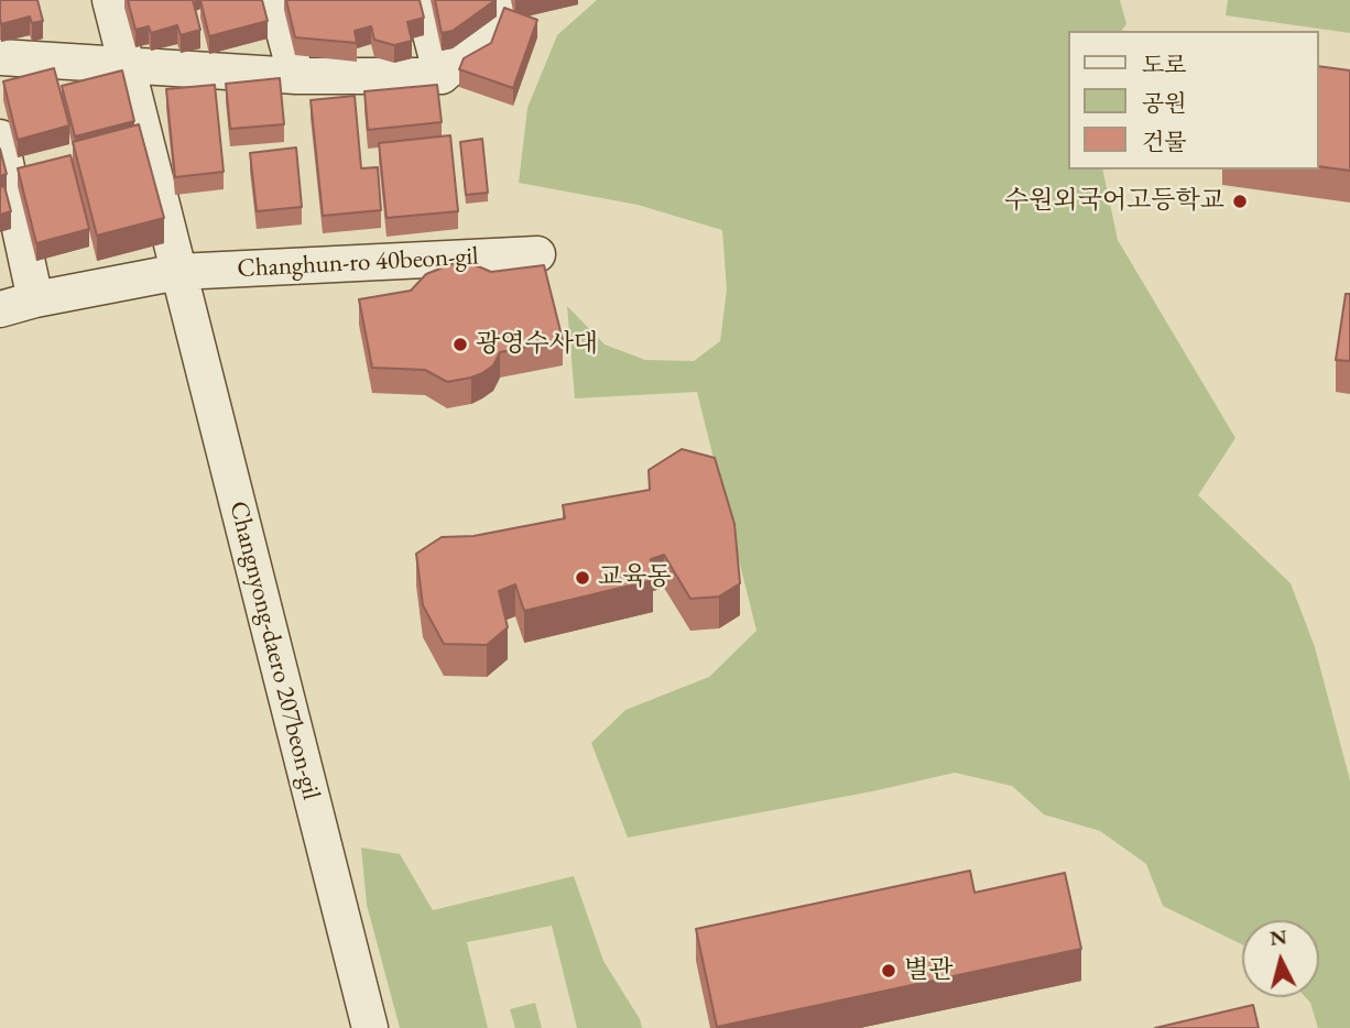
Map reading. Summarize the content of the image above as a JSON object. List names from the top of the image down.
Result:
{
  "streets": {
    "street": ["Changhun-ro 40beon-gil", "Changnyong-daero 207beon-gil"]
  },
  "crossings": [
    ["Changhun-ro 40beon-gil", "Changnyong-daero 207beon-gil"]
  ],
  "places": [
    "수원외국어고등학교",
    "광영수사대",
    "교육동",
    "별관"
  ],
  "legend": ["도로", "공원", "건물"],
  "north": "top"
}
